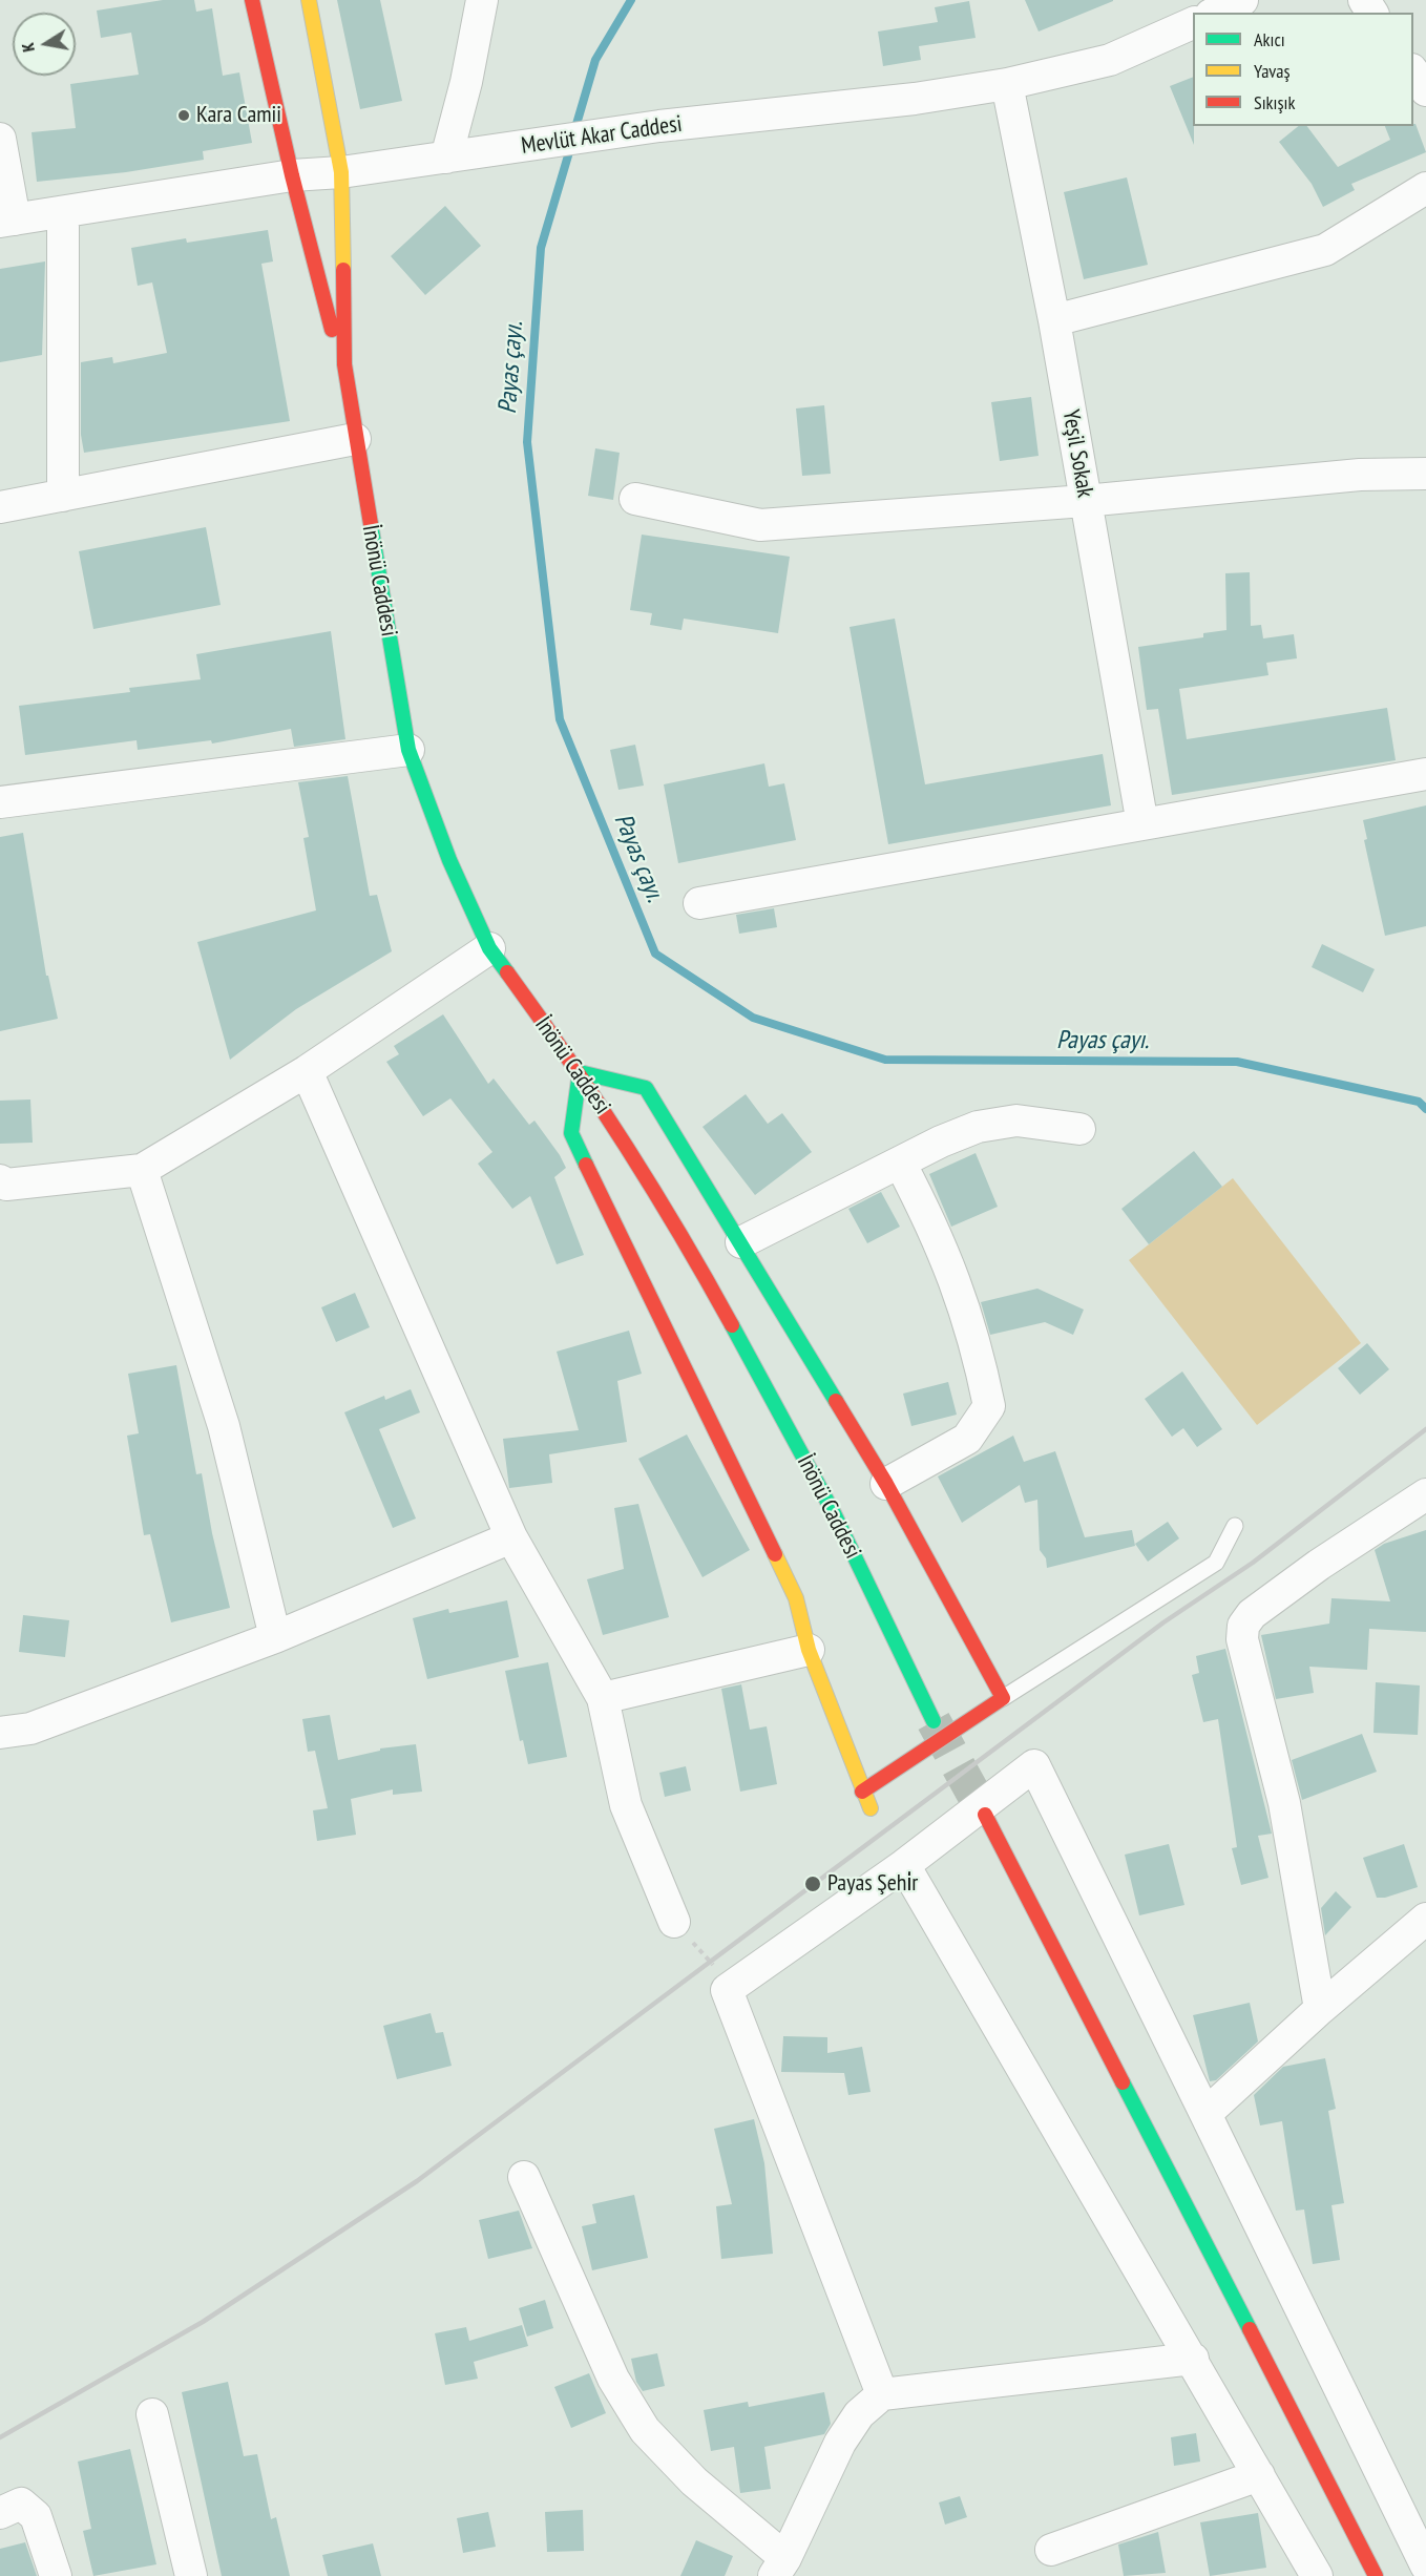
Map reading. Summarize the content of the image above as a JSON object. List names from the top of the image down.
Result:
{
  "streets": {
    "main road": ["İnönü Caddesi"],
    "street": ["Mevlüt Akar Caddesi", "Yeşil Sokak"]
  },
  "crossings": [
    ["Mevlüt Akar Caddesi", "Yeşil Sokak"]
  ],
  "water": ["Payas çayı."],
  "places": ["Kara Camii", "Payas Şehi̇r"],
  "legend": ["Akıcı", "Yavaş", "Sıkışık"],
  "north": "left"
}
